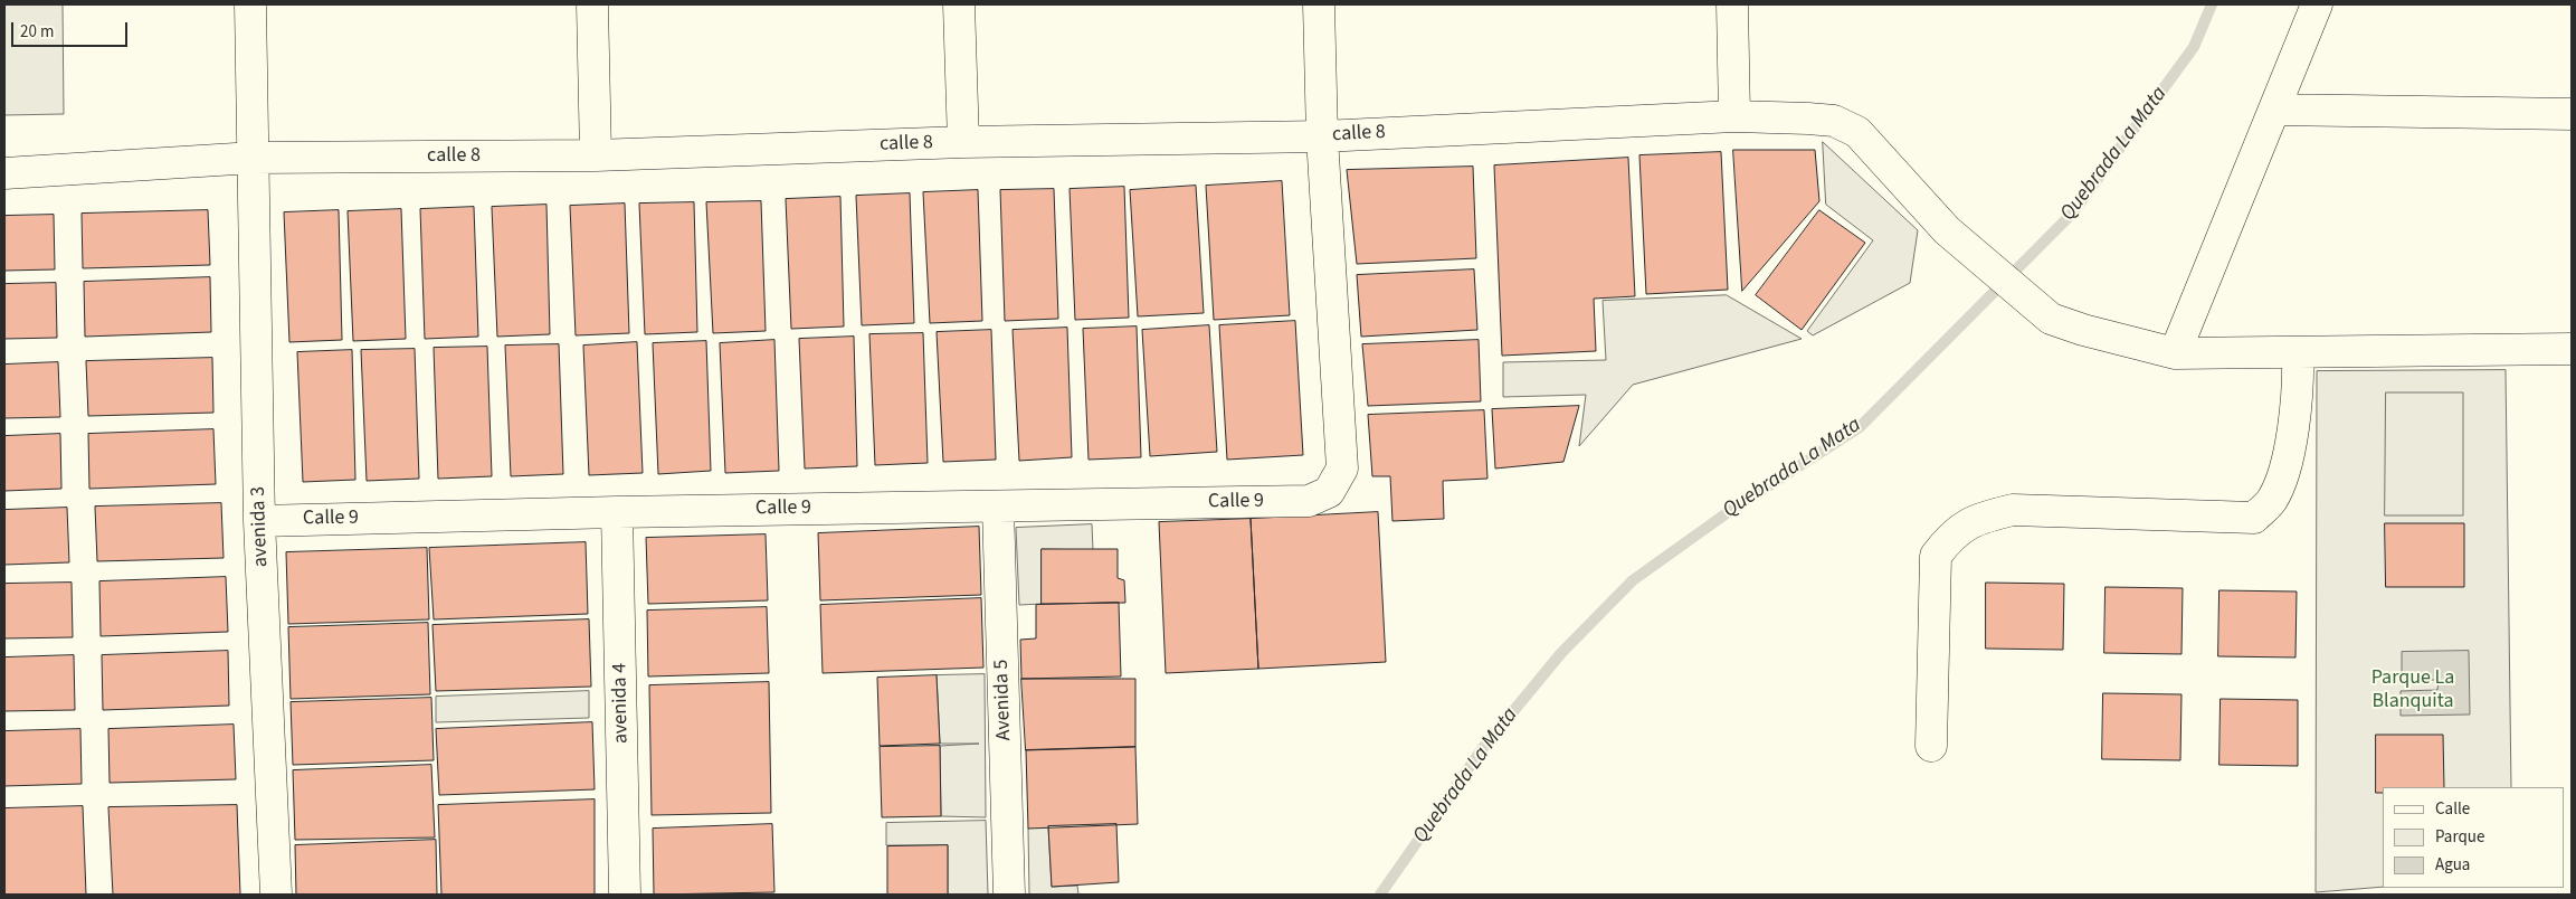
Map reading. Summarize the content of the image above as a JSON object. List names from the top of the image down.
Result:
{
  "streets": {
    "street": [
      "calle 8",
      "Calle 9",
      "avenida 3",
      "Avenida 5",
      "avenida 4"
    ]
  },
  "crossings": [
    ["calle 8", "Calle 9"],
    ["calle 8", "avenida 3"],
    ["Calle 9", "avenida 3"],
    ["Calle 9", "Avenida 5"],
    ["Calle 9", "avenida 4"]
  ],
  "water": ["Quebrada La Mata"],
  "parks": ["Parque La Blanquita"],
  "legend": ["Calle", "Parque", "Agua"],
  "scale_bar": "20 m"
}
